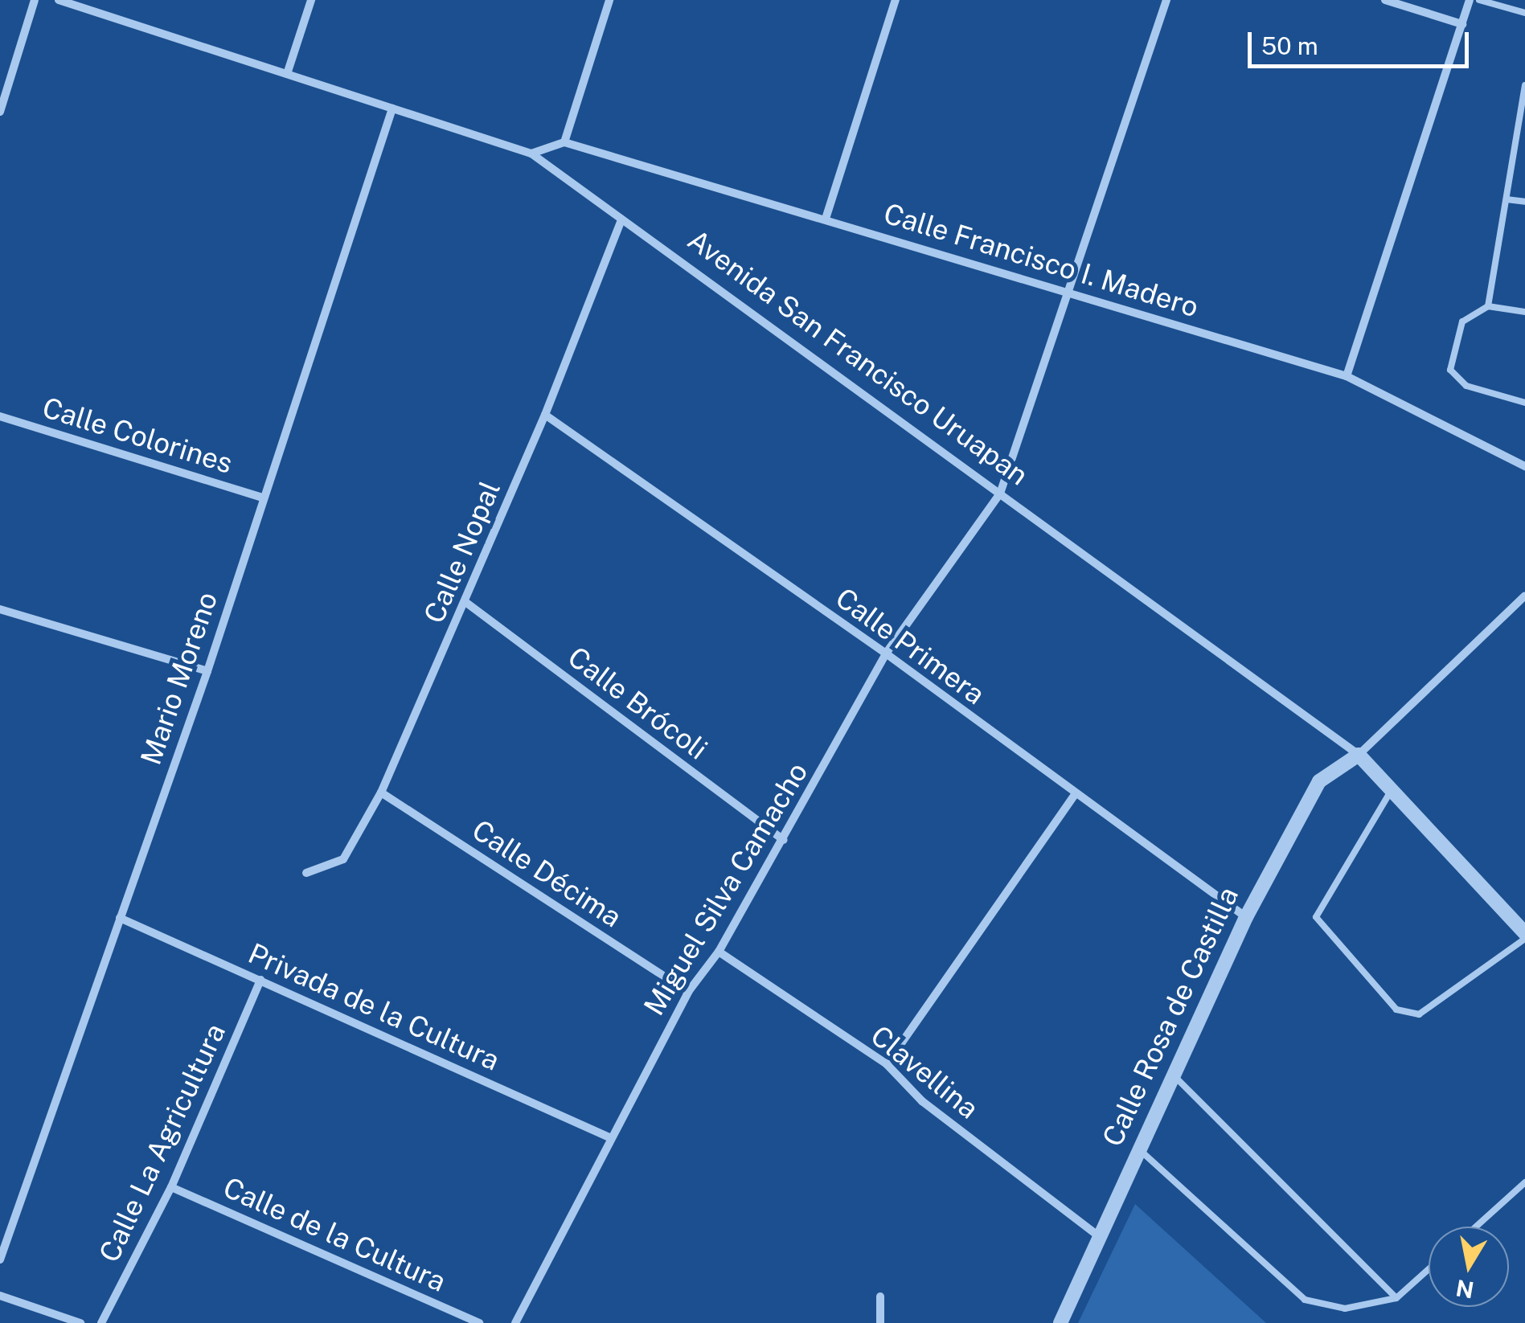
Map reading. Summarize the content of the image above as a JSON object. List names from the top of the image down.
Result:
{
  "streets": {
    "street": [
      "Calle Francisco I. Madero",
      "Avenida San Francisco Uruapan",
      "Calle Colorines",
      "Calle Nopal",
      "Calle Primera",
      "Mario Moreno",
      "Calle Brócoli",
      "Calle Décima",
      "Miguel Silva Camacho",
      "Privada de la Cultura",
      "Calle Rosa de Castilla",
      "Clavellina",
      "Calle La Agricultura",
      "Calle de la Cultura"
    ]
  },
  "crossings": [
    ["Calle Francisco I. Madero", "Miguel Silva Camacho"],
    ["Avenida San Francisco Uruapan", "Calle Nopal"],
    ["Avenida San Francisco Uruapan", "Mario Moreno"],
    ["Avenida San Francisco Uruapan", "Miguel Silva Camacho"],
    ["Avenida San Francisco Uruapan", "Calle Rosa de Castilla"],
    ["Calle Colorines", "Mario Moreno"],
    ["Calle Nopal", "Calle Primera"],
    ["Calle Nopal", "Calle Brócoli"],
    ["Calle Nopal", "Calle Décima"],
    ["Calle Primera", "Miguel Silva Camacho"],
    ["Calle Primera", "Calle Rosa de Castilla"],
    ["Mario Moreno", "Privada de la Cultura"],
    ["Calle Brócoli", "Miguel Silva Camacho"],
    ["Calle Décima", "Miguel Silva Camacho"],
    ["Miguel Silva Camacho", "Privada de la Cultura"],
    ["Miguel Silva Camacho", "Clavellina"],
    ["Privada de la Cultura", "Calle La Agricultura"],
    ["Calle Rosa de Castilla", "Clavellina"],
    ["Calle La Agricultura", "Calle de la Cultura"]
  ],
  "scale_bar": "50 m",
  "north": "bottom"
}
